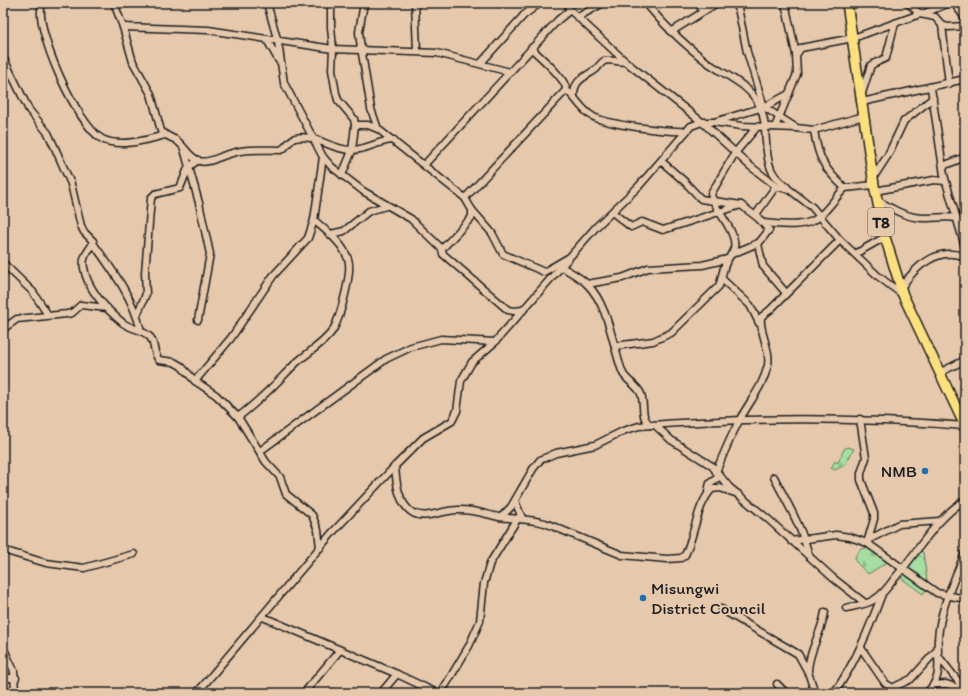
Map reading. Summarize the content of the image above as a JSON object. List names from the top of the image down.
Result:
{
  "streets": {
    "highway": ["T8"]
  },
  "places": ["NMB", "Misungwi District Council"]
}
